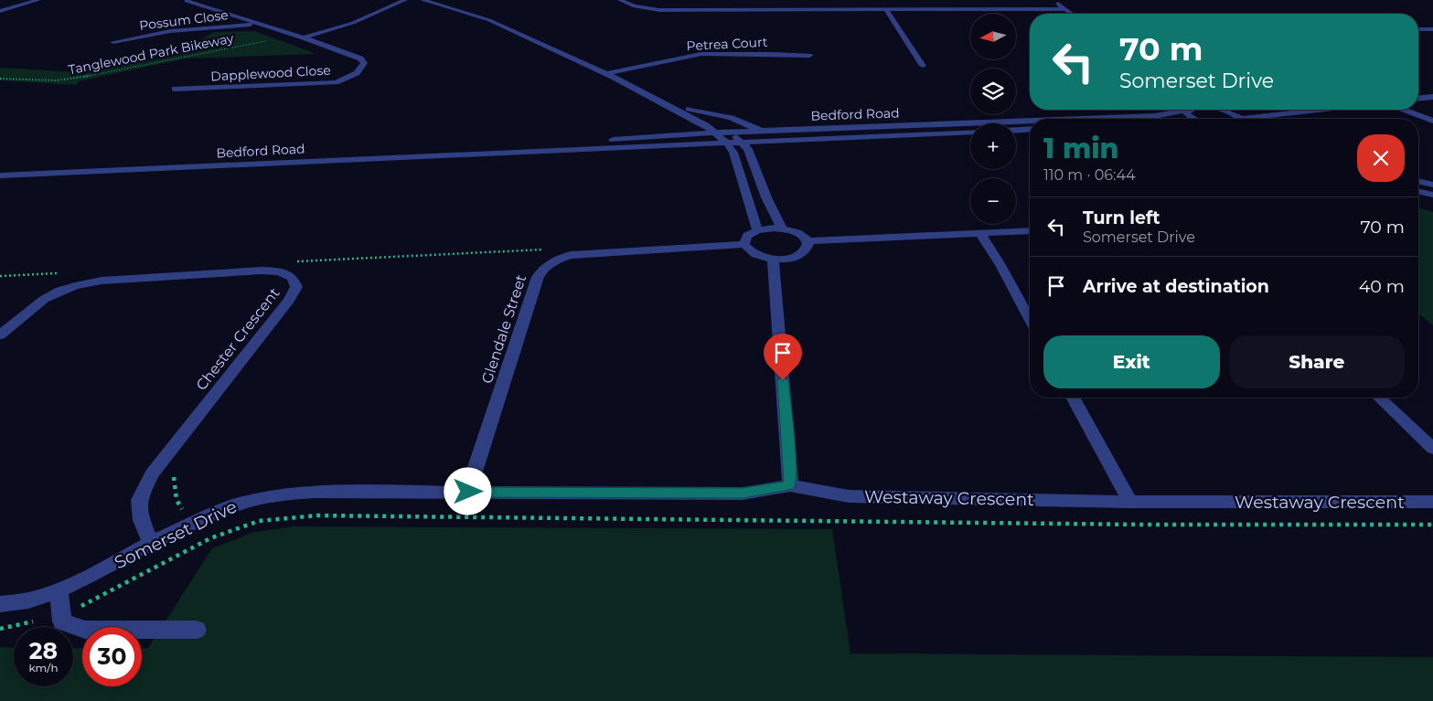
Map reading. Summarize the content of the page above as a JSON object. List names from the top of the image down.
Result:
{
  "streets": {
    "street": [
      "Possum Close",
      "Petrea Court",
      "Dapplewood Close",
      "Bedford Road",
      "Glendale Street",
      "Chester Crescent",
      "Westaway Crescent",
      "Somerset Drive"
    ],
    "path": ["Tanglewood Park Bikeway"]
  },
  "crossings": [
    ["Possum Close", "Dapplewood Close"],
    ["Glendale Street", "Westaway Crescent"],
    ["Glendale Street", "Somerset Drive"],
    ["Chester Crescent", "Somerset Drive"],
    ["Westaway Crescent", "Somerset Drive"]
  ],
  "north": "left",
  "page": {
    "map_buttons": ["+", "−"],
    "turn": ["70 m", "Somerset Drive"],
    "heading": ["1 min", "110 m · 06:44"],
    "list": [
      {
        "name": "Turn left",
        "note": "Somerset Drive",
        "value": "70 m"
      },
      {
        "name": "Arrive at destination",
        "value": "40 m"
      }
    ],
    "buttons": ["Exit", "Share"],
    "speed": "28 km/h",
    "limit": "30"
  }
}
